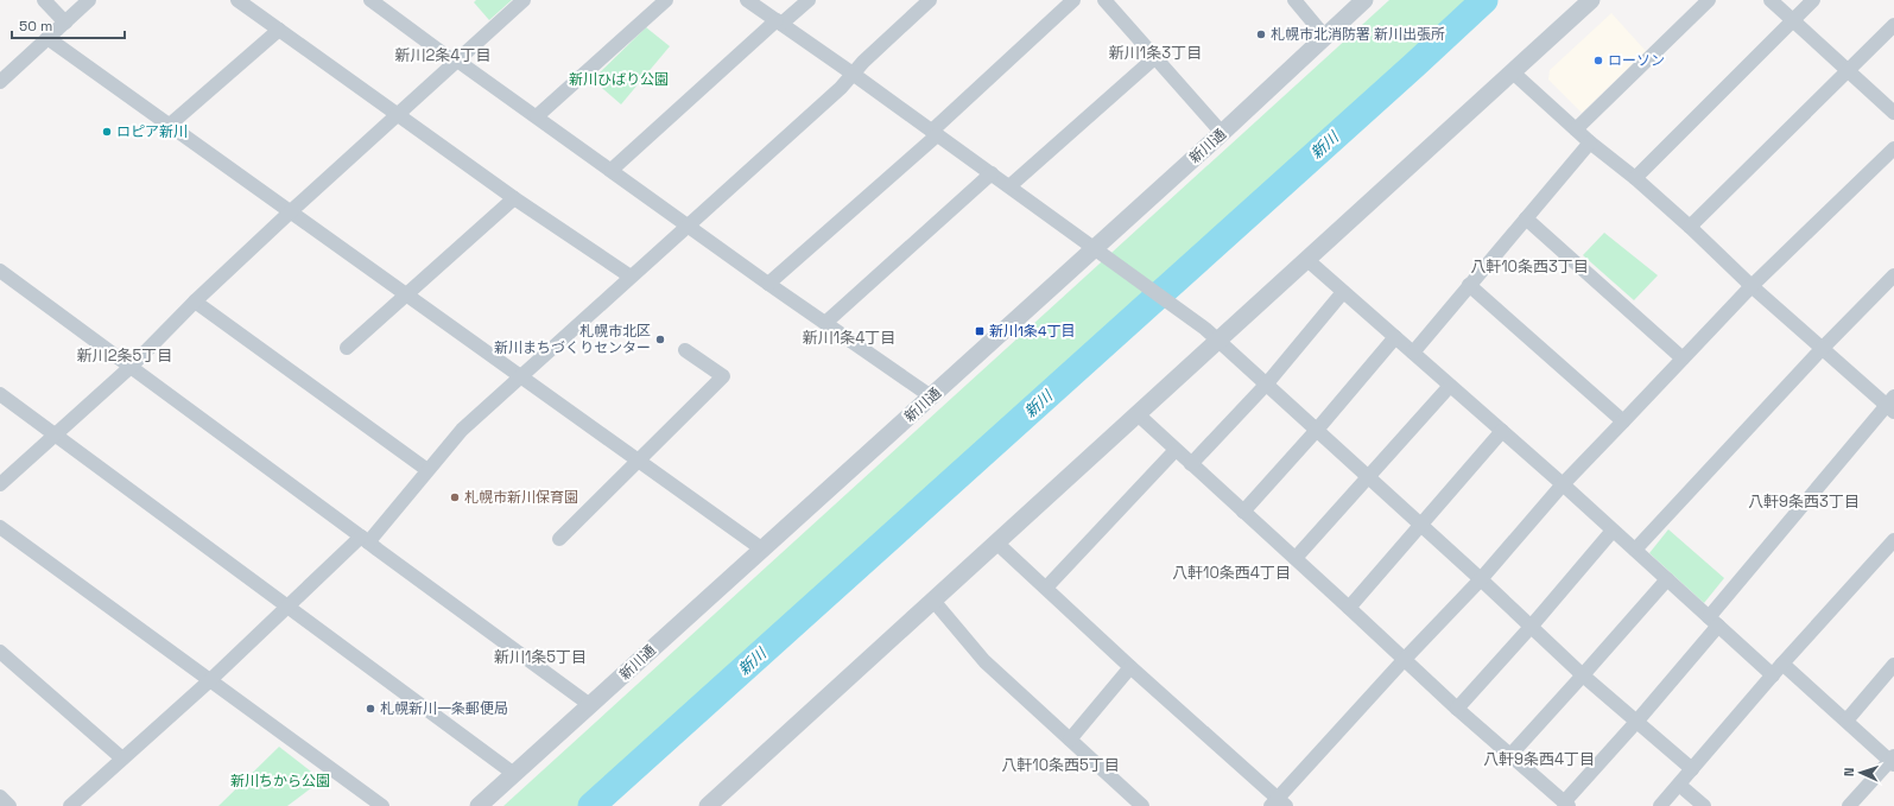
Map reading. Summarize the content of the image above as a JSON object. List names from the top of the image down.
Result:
{
  "streets": {
    "street": ["新川通"]
  },
  "districts": [
    "新川1条3丁目",
    "新川2条4丁目",
    "八軒10条西3丁目",
    "新川1条4丁目",
    "新川2条5丁目",
    "八軒9条西3丁目",
    "八軒10条西4丁目",
    "新川1条5丁目",
    "八軒9条西4丁目",
    "八軒10条西5丁目"
  ],
  "water": ["新川"],
  "parks": ["新川ひばり公園", "新川ちから公園"],
  "places": {
    "other": [
      "札幌市北消防署 新川出張所",
      "ローソン",
      "ロピア新川",
      "札幌市北区 新川まちづくりセンター",
      "札幌市新川保育園",
      "札幌新川一条郵便局"
    ],
    "transit": ["新川1条4丁目"]
  },
  "scale_bar": "50 m",
  "north": "left"
}
